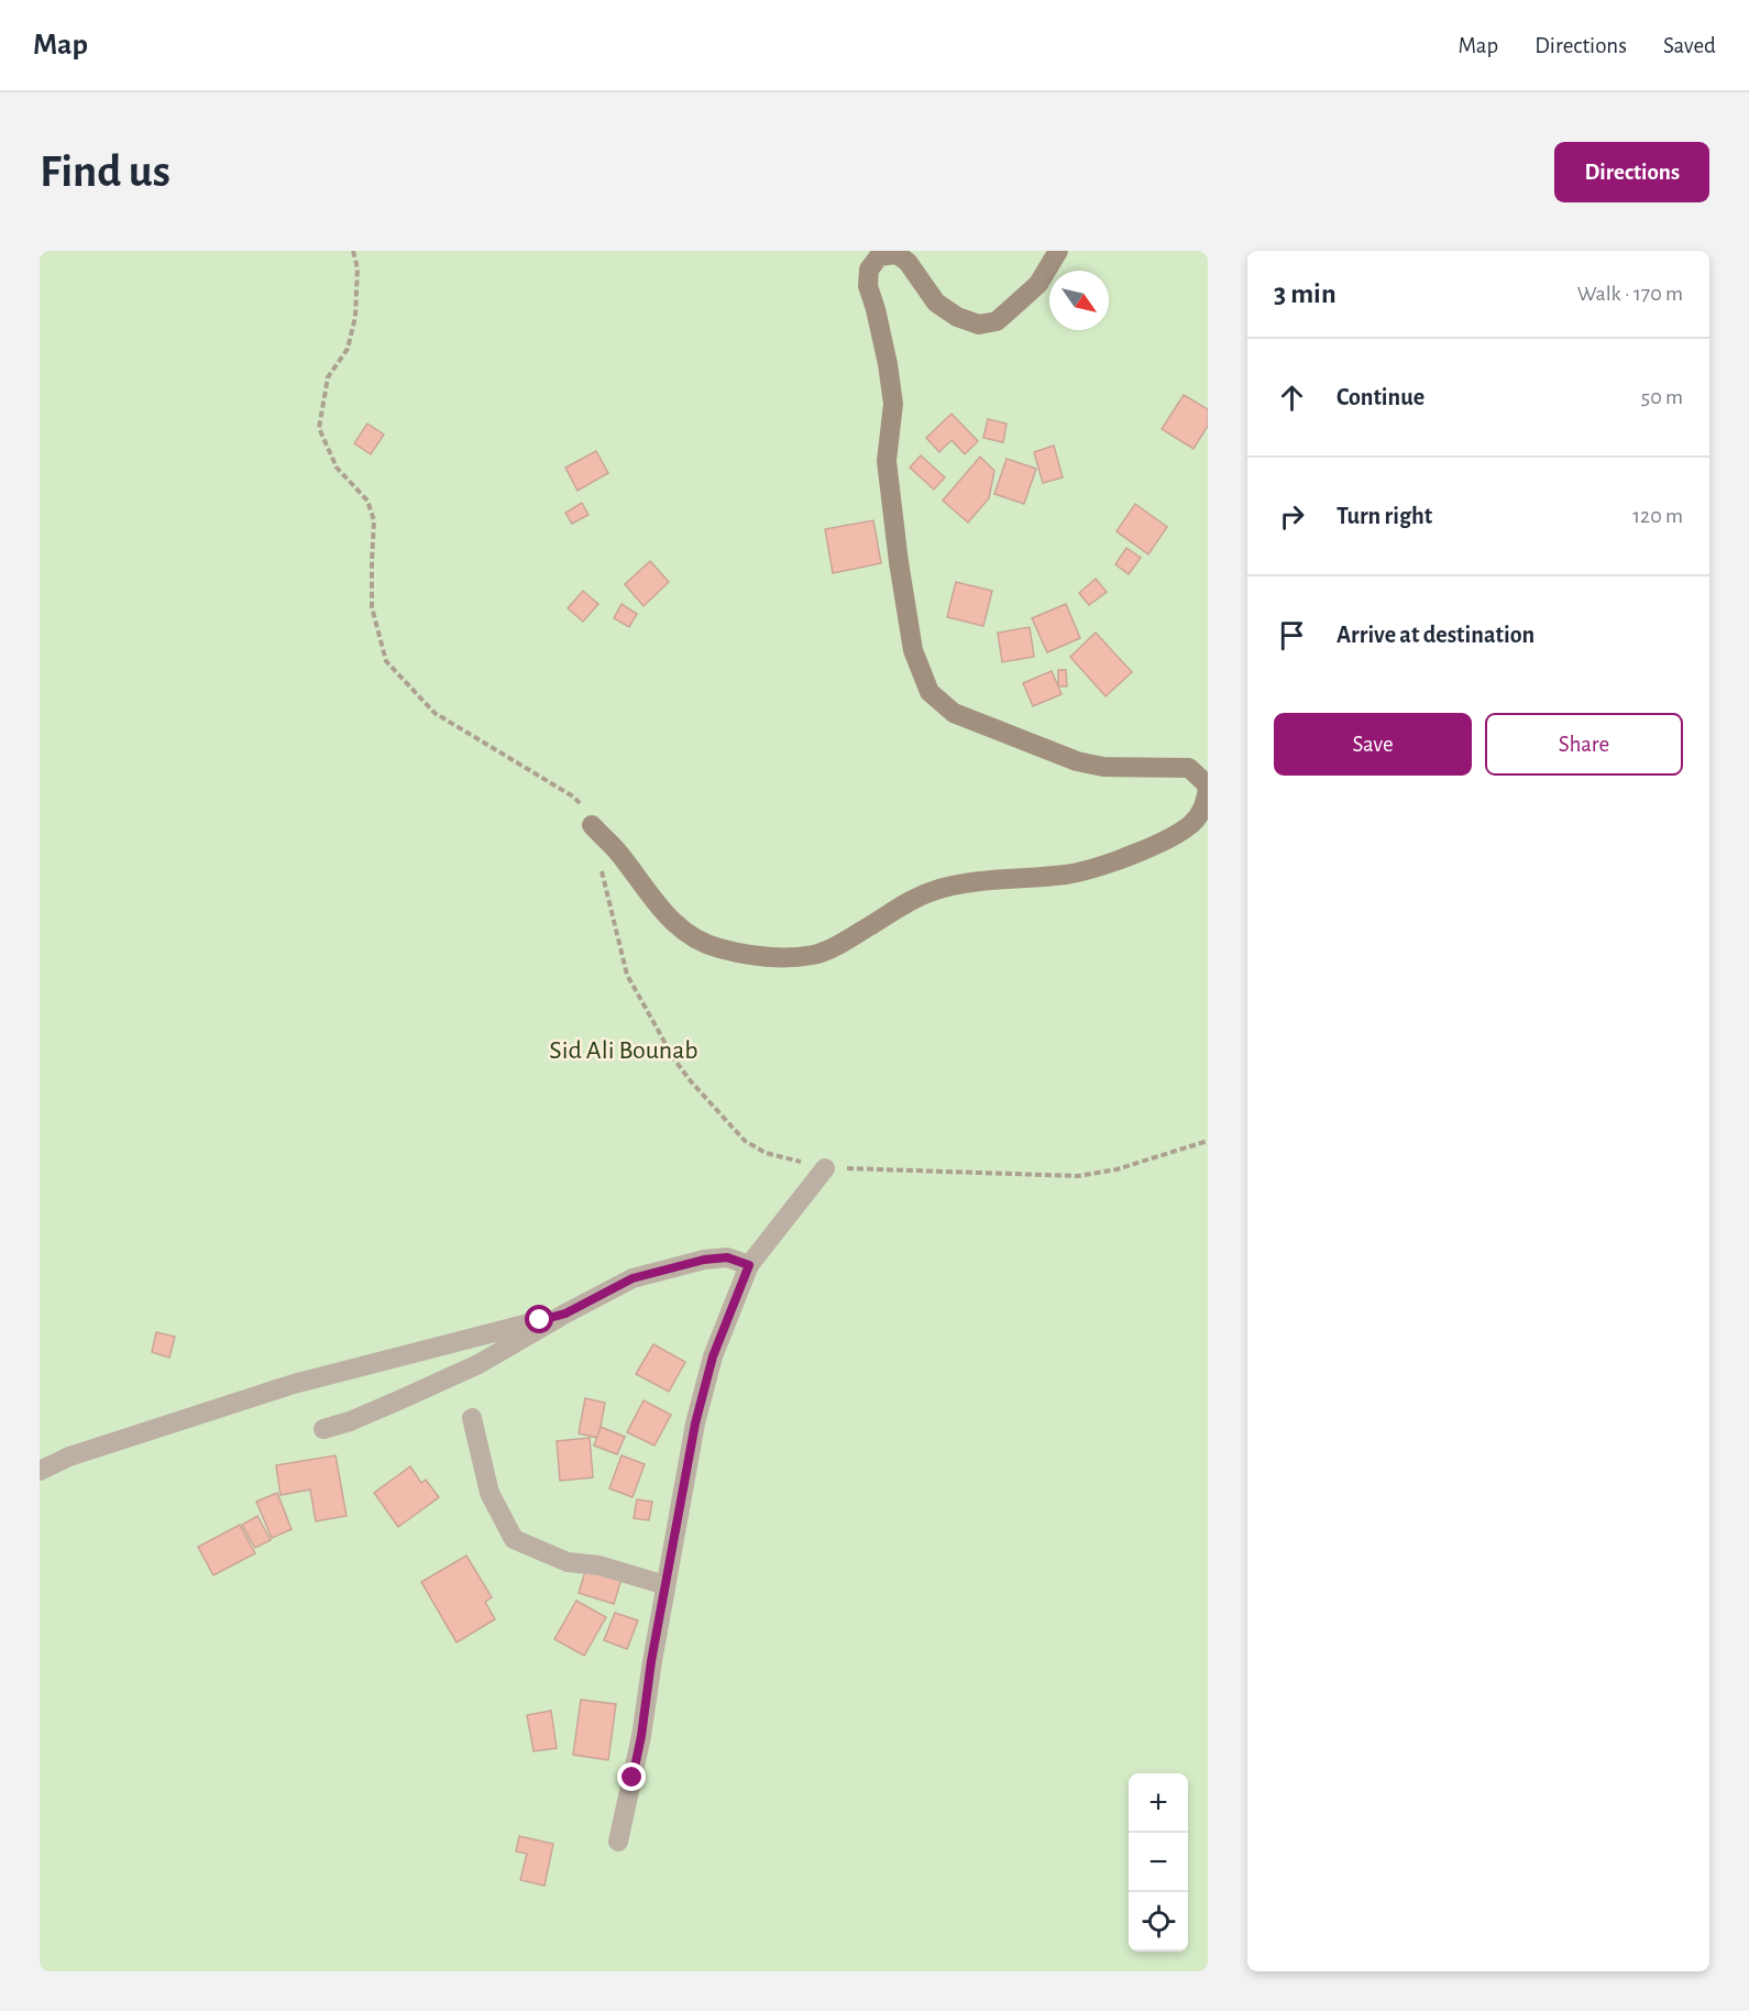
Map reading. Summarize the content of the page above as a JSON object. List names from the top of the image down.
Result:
{
  "parks": ["Sid Ali Bounab"],
  "north": "bottom right",
  "page": {
    "header": "Map",
    "nav": ["Map", "Directions", "Saved"],
    "buttons": [
      "Directions",
      ["Save", "Share"]
    ],
    "title": "Find us",
    "heading": ["3 min", "Walk · 170 m"],
    "list": [
      ["Continue", "50 m"],
      ["Turn right", "120 m"],
      "Arrive at destination"
    ],
    "map_buttons": ["+", "−"]
  }
}
